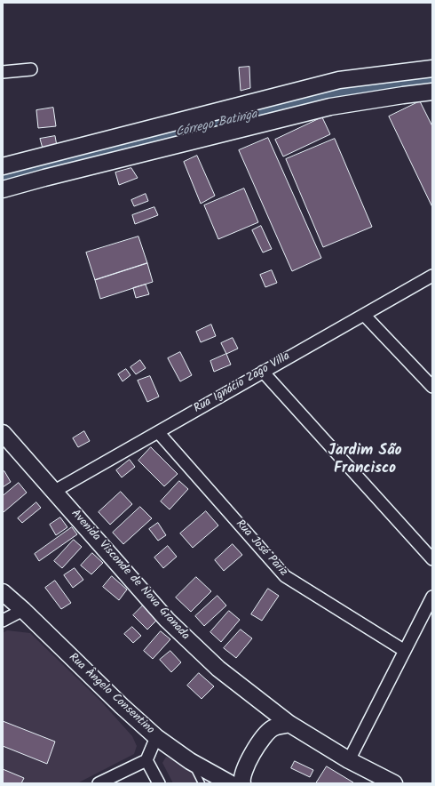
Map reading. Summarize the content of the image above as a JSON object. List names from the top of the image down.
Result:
{
  "streets": {
    "main road": ["Avenida Visconde de Nova Granada", "Rua Ângelo Consentino"],
    "street": ["Rua Ignácio Zago Villa", "Rua José Pariz"]
  },
  "crossings": [
    ["Rua Ignácio Zago Villa", "Rua José Pariz"],
    ["Rua Ignácio Zago Villa", "Avenida Visconde de Nova Granada"]
  ],
  "districts": ["Jardim São Francisco"],
  "water": ["Córrego Batinga"]
}
